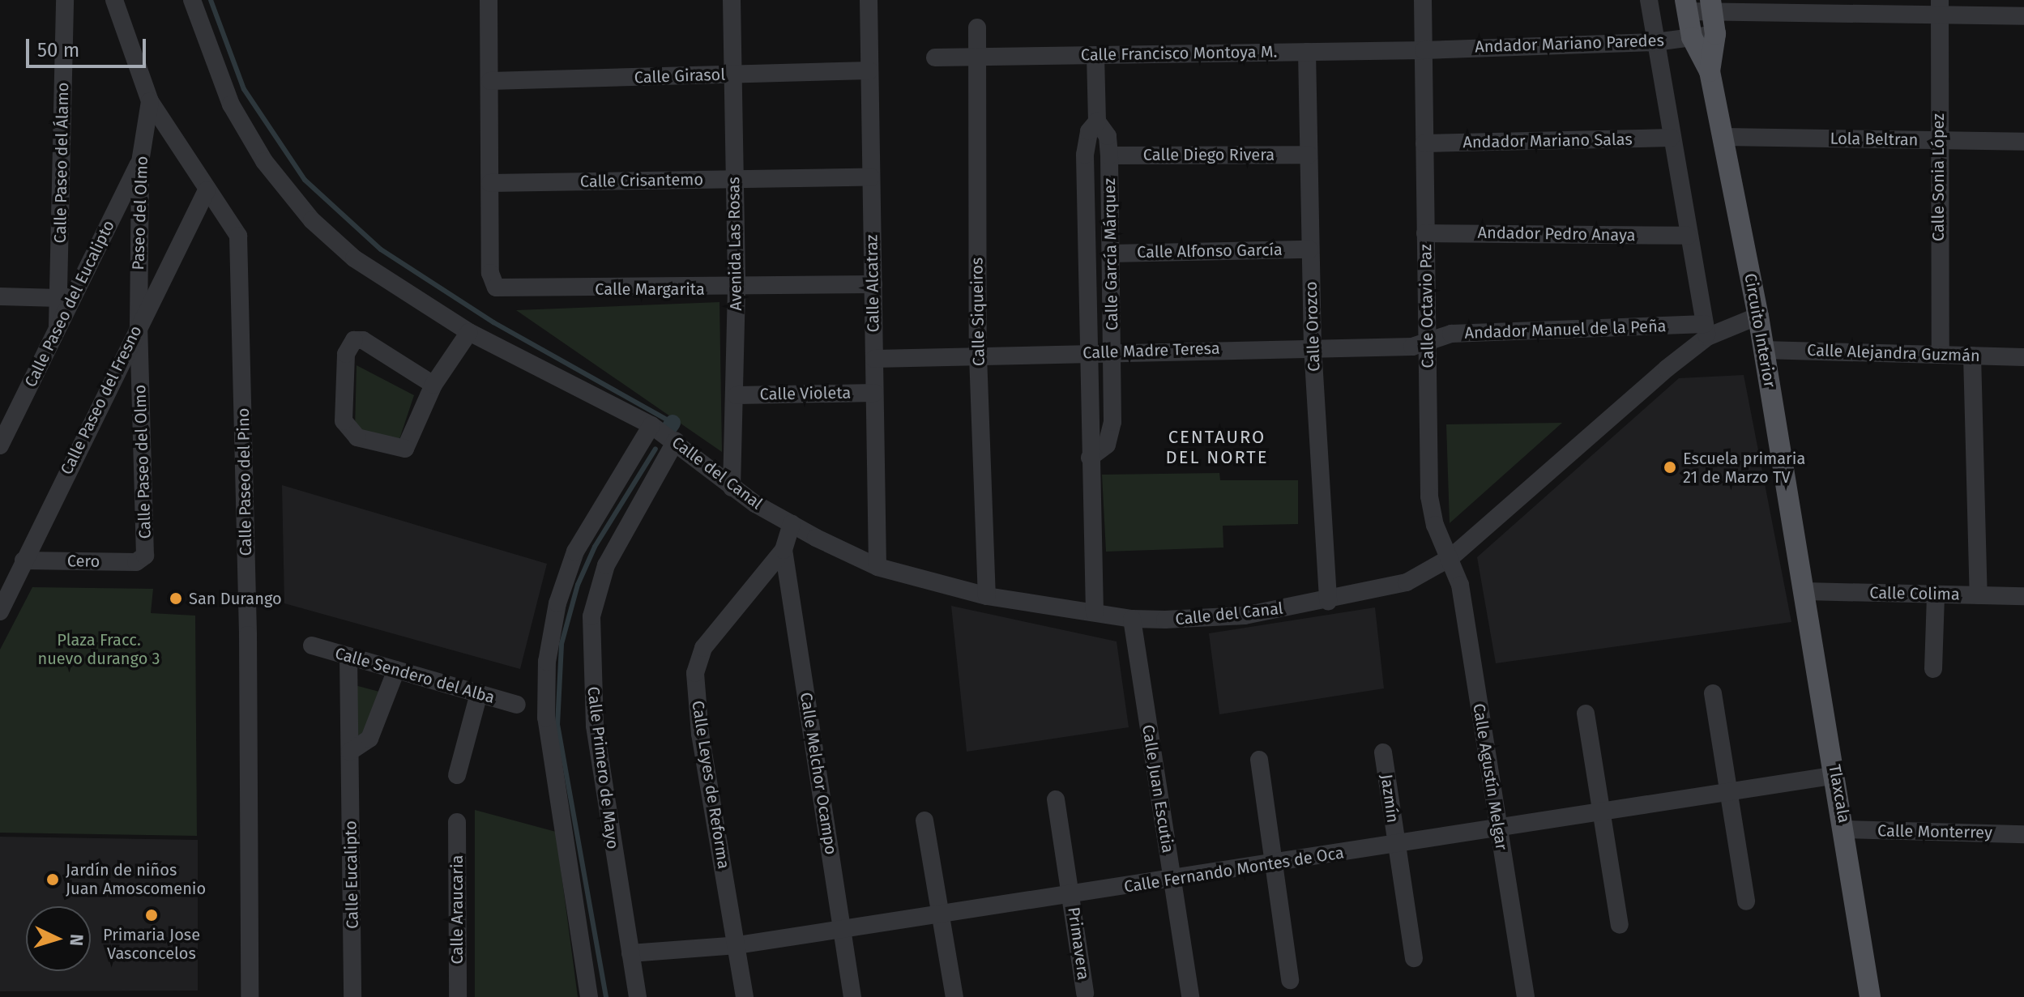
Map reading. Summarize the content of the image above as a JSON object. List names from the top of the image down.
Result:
{
  "streets": {
    "main road": ["Circuito Interior", "Tlaxcala"],
    "street": [
      "Andador Mariano Paredes",
      "Calle Francisco Montoya M.",
      "Calle Girasol",
      "Lola Beltran",
      "Andador Mariano Salas",
      "Calle Diego Rivera",
      "Calle Paseo del Álamo",
      "Calle Sonia López",
      "Calle Crisantemo",
      "Paseo del Olmo",
      "Andador Pedro Anaya",
      "Avenida Las Rosas",
      "Calle Alfonso García",
      "Calle García Márquez",
      "Calle Alcatraz",
      "Calle Margarita",
      "Calle Paseo del Eucalipto",
      "Calle Octavio Paz",
      "Calle Siqueiros",
      "Calle Orozco",
      "Andador Manuel de la Peña",
      "Calle Madre Teresa",
      "Calle Alejandra Guzmán",
      "Calle Violeta",
      "Calle Paseo del Fresno",
      "Calle Paseo del Olmo",
      "Calle del Canal",
      "Calle Paseo del Pino",
      "Cero",
      "Calle Colima",
      "Calle Sendero del Alba",
      "Calle Primero de Mayo",
      "Calle Melchor Ocampo",
      "Calle Agustín Melgar",
      "Calle Leyes de Reforma",
      "Calle Juan Escutia",
      "Jazmín",
      "Calle Monterrey",
      "Calle Fernando Montes de Oca",
      "Calle Eucalipto",
      "Calle Araucaria",
      "Primavera"
    ]
  },
  "crossings": [
    ["Andador Mariano Paredes", "Calle Francisco Montoya M."],
    ["Andador Mariano Paredes", "Calle Octavio Paz"],
    ["Andador Mariano Paredes", "Circuito Interior"],
    ["Calle Francisco Montoya M.", "Calle García Márquez"],
    ["Calle Francisco Montoya M.", "Calle Octavio Paz"],
    ["Calle Francisco Montoya M.", "Calle Siqueiros"],
    ["Calle Francisco Montoya M.", "Calle Orozco"],
    ["Calle Girasol", "Avenida Las Rosas"],
    ["Calle Girasol", "Calle Alcatraz"],
    ["Lola Beltran", "Calle Sonia López"],
    ["Lola Beltran", "Circuito Interior"],
    ["Andador Mariano Salas", "Calle Octavio Paz"],
    ["Calle Diego Rivera", "Calle García Márquez"],
    ["Calle Diego Rivera", "Calle Orozco"],
    ["Calle Paseo del Álamo", "Calle Paseo del Eucalipto"],
    ["Calle Sonia López", "Calle Alejandra Guzmán"],
    ["Calle Crisantemo", "Avenida Las Rosas"],
    ["Calle Crisantemo", "Calle Alcatraz"],
    ["Calle Crisantemo", "Calle Margarita"],
    ["Paseo del Olmo", "Calle Paseo del Eucalipto"],
    ["Paseo del Olmo", "Calle Paseo del Fresno"],
    ["Paseo del Olmo", "Calle Paseo del Olmo"],
    ["Paseo del Olmo", "Calle Paseo del Pino"],
    ["Andador Pedro Anaya", "Calle Octavio Paz"],
    ["Avenida Las Rosas", "Calle Margarita"],
    ["Avenida Las Rosas", "Calle Violeta"],
    ["Avenida Las Rosas", "Calle del Canal"],
    ["Calle Alfonso García", "Calle García Márquez"],
    ["Calle Alfonso García", "Calle Orozco"],
    ["Calle García Márquez", "Calle Madre Teresa"],
    ["Calle García Márquez", "Calle del Canal"],
    ["Calle Alcatraz", "Calle Margarita"],
    ["Calle Alcatraz", "Calle Madre Teresa"],
    ["Calle Alcatraz", "Calle Violeta"],
    ["Calle Alcatraz", "Calle del Canal"],
    ["Calle Octavio Paz", "Andador Manuel de la Peña"],
    ["Calle Octavio Paz", "Calle Madre Teresa"],
    ["Calle Octavio Paz", "Calle del Canal"],
    ["Calle Octavio Paz", "Calle Agustín Melgar"],
    ["Calle Siqueiros", "Calle Madre Teresa"],
    ["Calle Siqueiros", "Calle del Canal"],
    ["Calle Orozco", "Calle Madre Teresa"],
    ["Calle Orozco", "Calle del Canal"],
    ["Andador Manuel de la Peña", "Calle Madre Teresa"],
    ["Andador Manuel de la Peña", "Calle del Canal"],
    ["Circuito Interior", "Calle Alejandra Guzmán"],
    ["Circuito Interior", "Calle del Canal"],
    ["Circuito Interior", "Calle Colima"],
    ["Circuito Interior", "Tlaxcala"],
    ["Calle Paseo del Fresno", "Calle Paseo del Olmo"],
    ["Calle Paseo del Fresno", "Calle Paseo del Pino"],
    ["Calle Paseo del Fresno", "Cero"],
    ["Calle Paseo del Olmo", "Cero"],
    ["Calle del Canal", "Calle Primero de Mayo"],
    ["Calle del Canal", "Calle Agustín Melgar"],
    ["Calle del Canal", "Calle Leyes de Reforma"],
    ["Calle del Canal", "Calle Juan Escutia"],
    ["Calle Colima", "Tlaxcala"],
    ["Calle Sendero del Alba", "Calle Eucalipto"],
    ["Calle Primero de Mayo", "Calle Fernando Montes de Oca"],
    ["Calle Melchor Ocampo", "Calle Leyes de Reforma"],
    ["Calle Melchor Ocampo", "Calle Fernando Montes de Oca"],
    ["Calle Agustín Melgar", "Calle Fernando Montes de Oca"],
    ["Calle Leyes de Reforma", "Calle Fernando Montes de Oca"],
    ["Calle Juan Escutia", "Calle Fernando Montes de Oca"],
    ["Tlaxcala", "Calle Monterrey"],
    ["Tlaxcala", "Calle Fernando Montes de Oca"],
    ["Jazmín", "Calle Fernando Montes de Oca"],
    ["Calle Fernando Montes de Oca", "Primavera"]
  ],
  "districts": ["CENTAURO DEL NORTE"],
  "parks": ["Plaza Fracc. nuevo durango 3"],
  "places": [
    "Escuela primaria 21 de Marzo TV",
    "San Durango",
    "Jardín de niños Juan Amoscomenio",
    "Primaria Jose Vasconcelos"
  ],
  "scale_bar": "50 m",
  "north": "right"
}
